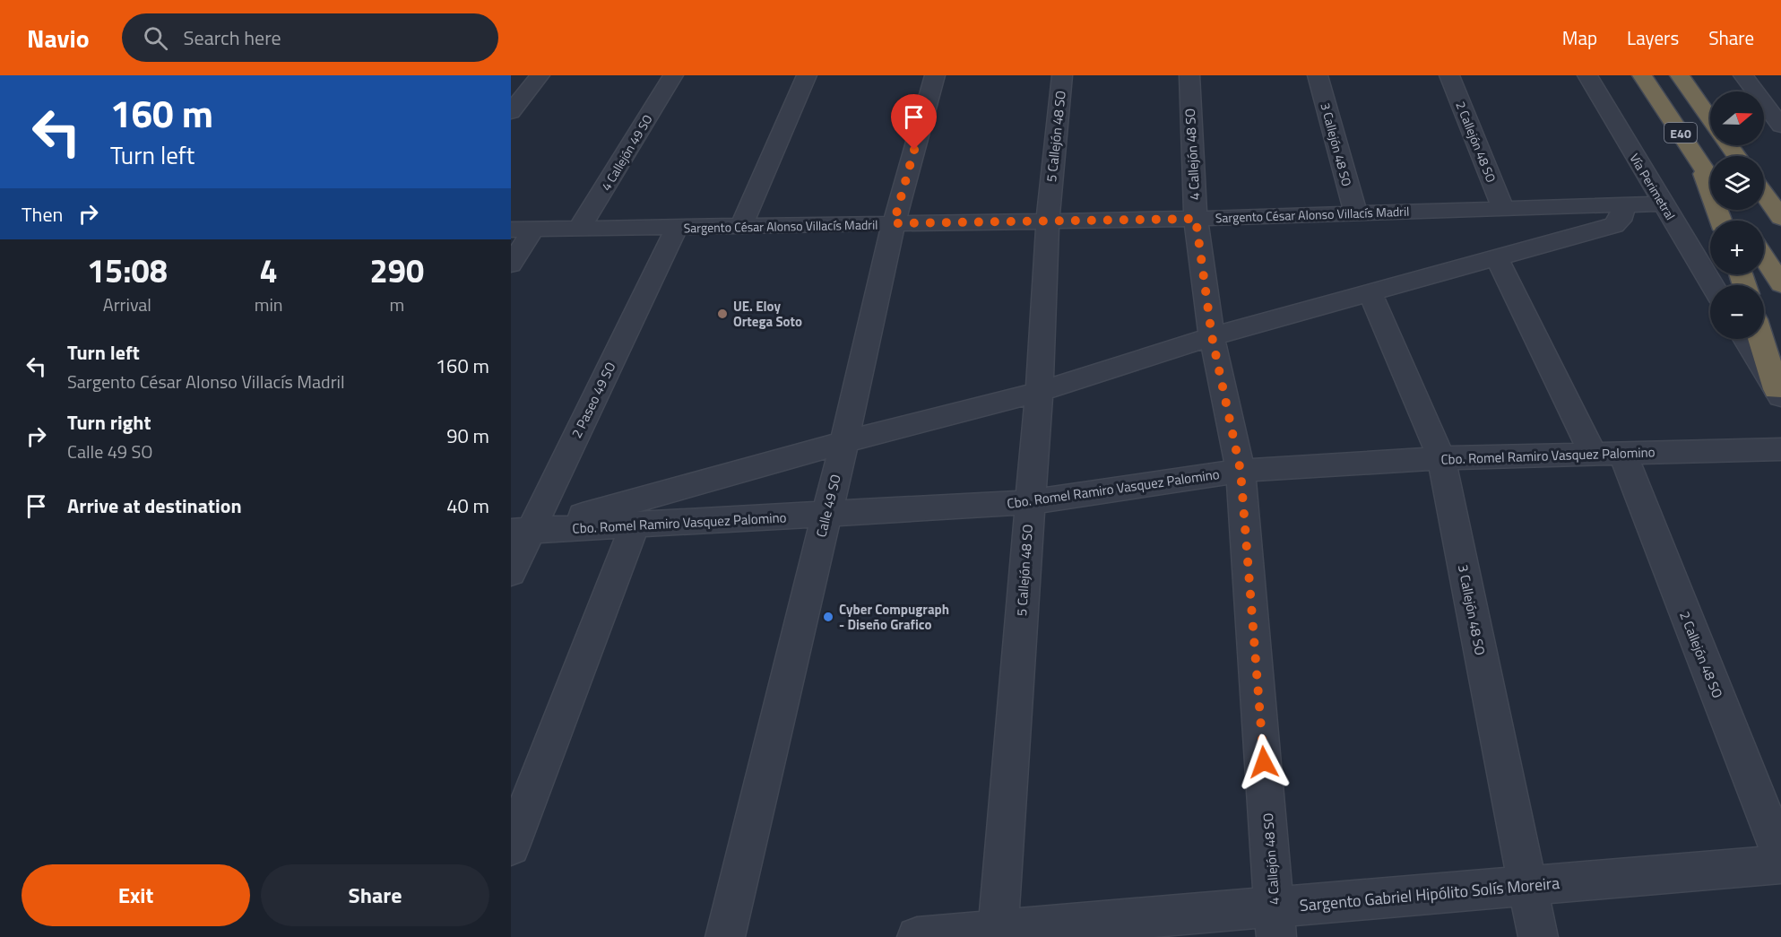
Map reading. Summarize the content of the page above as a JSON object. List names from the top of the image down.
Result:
{
  "streets": {
    "highway": ["E40"],
    "street": [
      "5 Callejón 48 SO",
      "2 Callejón 48 SO",
      "3 Callejón 48 SO",
      "4 Callejón 49 SO",
      "4 Callejón 48 SO",
      "Vía Perimetral",
      "Sargento César Alonso Villacís Madril",
      "2 Paseo 49 SO",
      "Cbo. Romel Ramiro Vasquez Palomino",
      "Calle 49 SO",
      "Sargento Gabriel Hipólito Solís Moreira"
    ]
  },
  "crossings": [
    ["5 Callejón 48 SO", "Sargento César Alonso Villacís Madril"],
    ["5 Callejón 48 SO", "Cbo. Romel Ramiro Vasquez Palomino"],
    ["5 Callejón 48 SO", "Sargento Gabriel Hipólito Solís Moreira"],
    ["2 Callejón 48 SO", "Sargento César Alonso Villacís Madril"],
    ["2 Callejón 48 SO", "Cbo. Romel Ramiro Vasquez Palomino"],
    ["3 Callejón 48 SO", "Sargento César Alonso Villacís Madril"],
    ["3 Callejón 48 SO", "Cbo. Romel Ramiro Vasquez Palomino"],
    ["3 Callejón 48 SO", "Sargento Gabriel Hipólito Solís Moreira"],
    ["4 Callejón 49 SO", "Sargento César Alonso Villacís Madril"],
    ["4 Callejón 48 SO", "Sargento César Alonso Villacís Madril"],
    ["4 Callejón 48 SO", "Cbo. Romel Ramiro Vasquez Palomino"],
    ["4 Callejón 48 SO", "Sargento Gabriel Hipólito Solís Moreira"],
    ["Vía Perimetral", "Sargento César Alonso Villacís Madril"],
    ["Sargento César Alonso Villacís Madril", "2 Paseo 49 SO"],
    ["Sargento César Alonso Villacís Madril", "Calle 49 SO"],
    ["2 Paseo 49 SO", "Cbo. Romel Ramiro Vasquez Palomino"],
    ["Cbo. Romel Ramiro Vasquez Palomino", "Calle 49 SO"]
  ],
  "places": ["UE. Eloy Ortega Soto", "Cyber Compugraph - Diseño Grafico"],
  "north": "right",
  "page": {
    "header": "Navio",
    "search": "Search here",
    "nav": ["Map", "Layers", "Share"],
    "turn": ["160 m", "Turn left"],
    "map_buttons": ["+", "−"],
    "then": "Then",
    "eta": [
      "15:08",
      "Arrival",
      "4",
      "min",
      "290",
      "m"
    ],
    "list": [
      {
        "name": "Turn left",
        "note": "Sargento César Alonso Villacís Madril",
        "value": "160 m"
      },
      {
        "name": "Turn right",
        "note": "Calle 49 SO",
        "value": "90 m"
      },
      {
        "name": "Arrive at destination",
        "value": "40 m"
      }
    ],
    "buttons": ["Exit", "Share"]
  }
}
